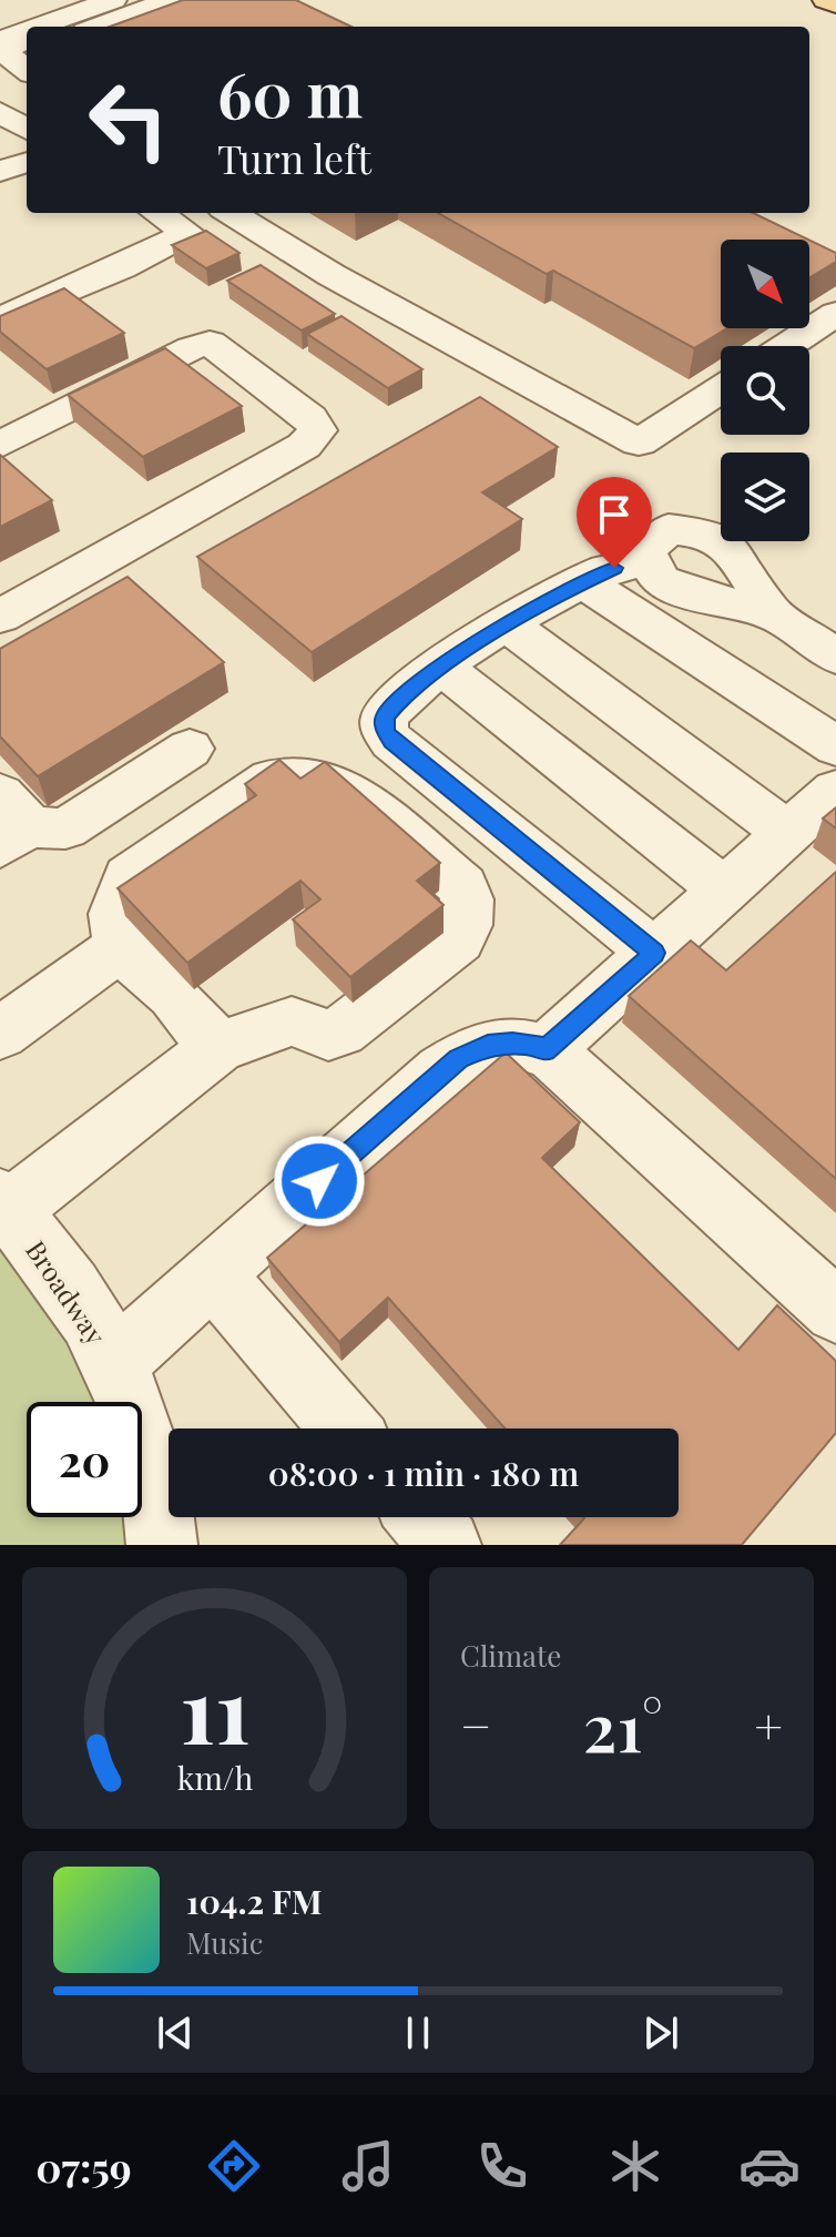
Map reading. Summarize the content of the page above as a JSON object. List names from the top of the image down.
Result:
{
  "streets": {
    "street": ["Broadway"]
  },
  "north": "bottom right",
  "page": {
    "turn": ["60 m", "Turn left"],
    "limit": "20",
    "trip": "08:00 · 1 min · 180 m",
    "tile": "Climate",
    "heat": ["−", "21°", "+"],
    "song": ["104.2 FM", "Music"],
    "tabs": "07:59",
    "gauge": ["11", "km/h"]
  }
}
